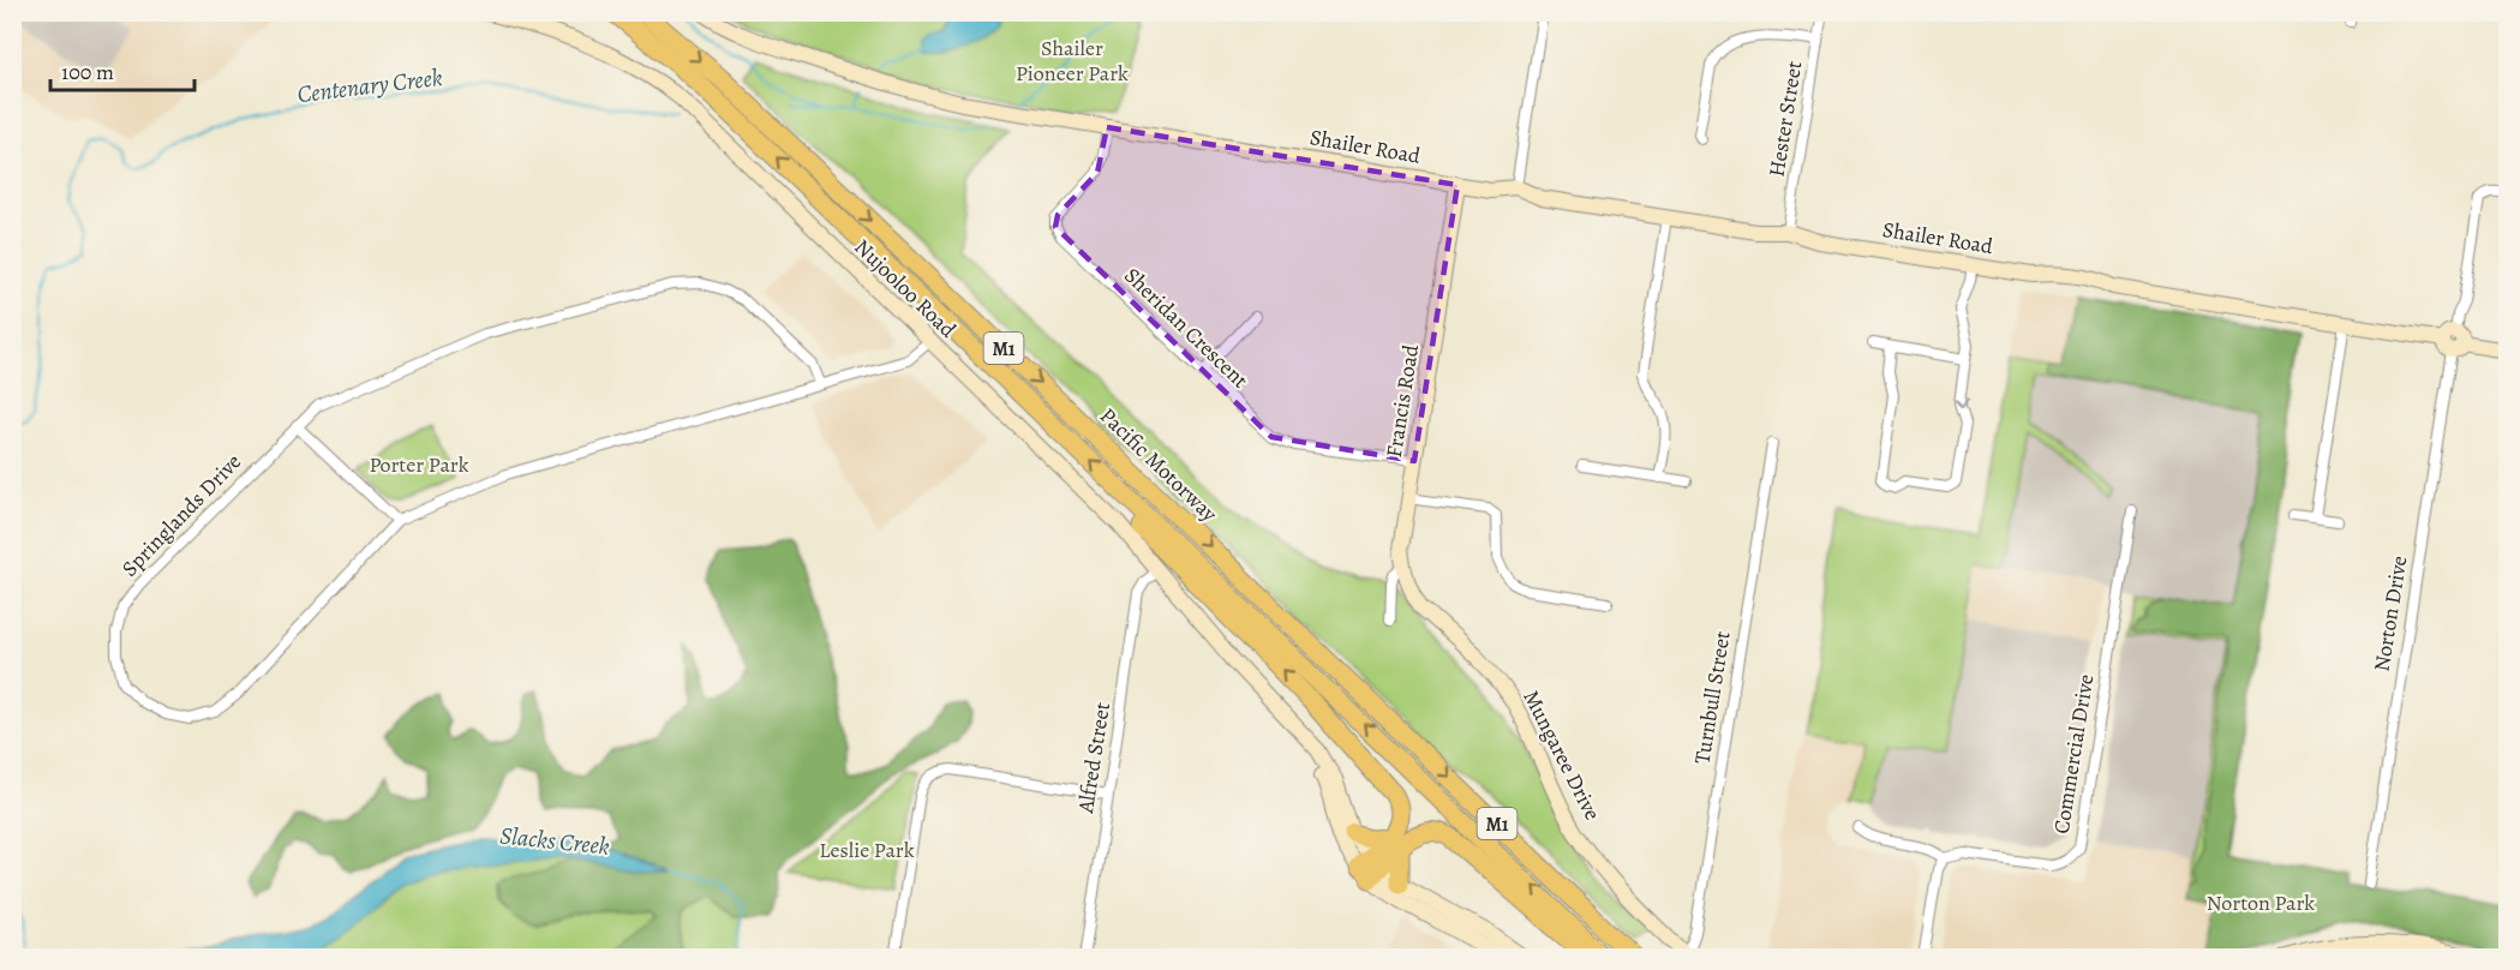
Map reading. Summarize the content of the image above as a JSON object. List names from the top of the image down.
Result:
{
  "streets": {
    "highway": ["M1", "Pacific Motorway"],
    "street": [
      "Hester Street",
      "Shailer Road",
      "Nujooloo Road",
      "Sheridan Crescent",
      "Francis Road",
      "Springlands Drive",
      "Norton Drive",
      "Turnbull Street",
      "Commercial Drive",
      "Mungaree Drive",
      "Alfred Street"
    ]
  },
  "crossings": [
    ["Hester Street", "Shailer Road"],
    ["Shailer Road", "Sheridan Crescent"],
    ["Shailer Road", "Francis Road"],
    ["Shailer Road", "Norton Drive"],
    ["Nujooloo Road", "Springlands Drive"],
    ["Nujooloo Road", "Alfred Street"],
    ["Sheridan Crescent", "Francis Road"],
    ["Francis Road", "Mungaree Drive"],
    ["Turnbull Street", "Mungaree Drive"]
  ],
  "water": ["Centenary Creek", "Slacks Creek"],
  "parks": [
    "Shailer Pioneer Park",
    "Porter Park",
    "Leslie Park",
    "Norton Park"
  ],
  "scale_bar": "100 m"
}
